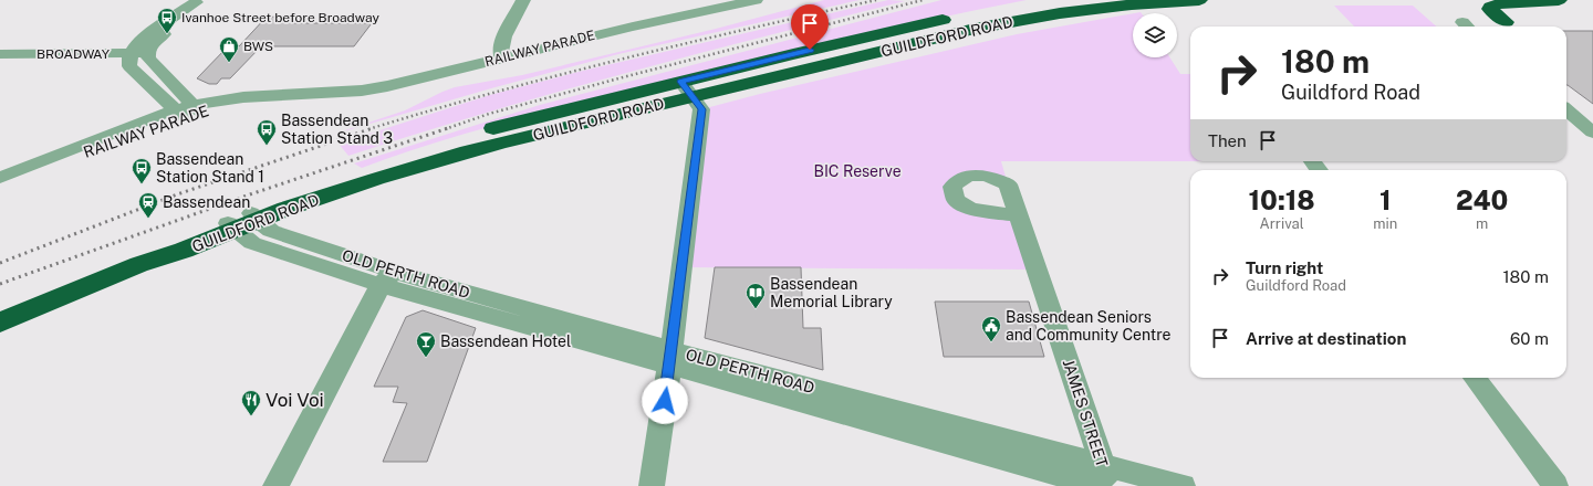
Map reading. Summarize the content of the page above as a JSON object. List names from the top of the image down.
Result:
{
  "streets": {
    "highway": ["GUILDFORD ROAD"],
    "street": [
      "RAILWAY PARADE",
      "BROADWAY",
      "OLD PERTH ROAD",
      "JAMES STREET"
    ]
  },
  "crossings": [
    ["GUILDFORD ROAD", "OLD PERTH ROAD"],
    ["OLD PERTH ROAD", "JAMES STREET"]
  ],
  "parks": ["BIC Reserve"],
  "places": {
    "bus stop": ["Ivanhoe Street before Broadway", "Bassendean Station Stand 3", "Bassendean Station Stand 1"],
    "shop": ["BWS"],
    "station": ["Bassendean"],
    "library": ["Bassendean Memorial Library"],
    "public building": ["Bassendean Seniors and Community Centre"],
    "bar": ["Bassendean Hotel"],
    "restaurant": ["Voi Voi"]
  },
  "page": {
    "turn": ["180 m", "Guildford Road"],
    "then": "Then",
    "eta": [
      "10:18",
      "Arrival",
      "1",
      "min",
      "240",
      "m"
    ],
    "list": [
      {
        "name": "Turn right",
        "note": "Guildford Road",
        "value": "180 m"
      },
      {
        "name": "Arrive at destination",
        "value": "60 m"
      }
    ]
  }
}
